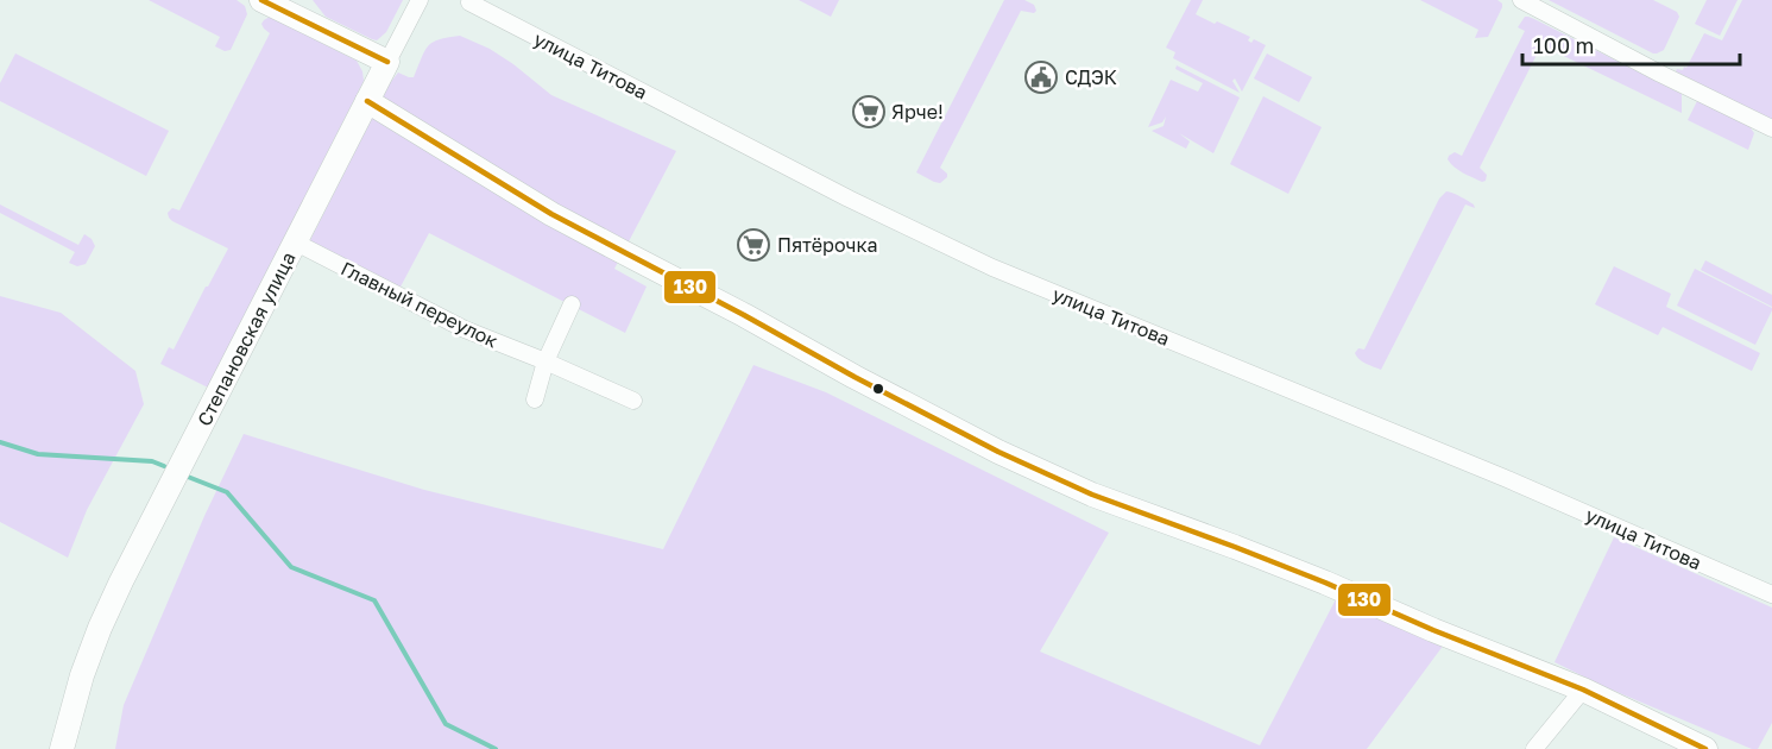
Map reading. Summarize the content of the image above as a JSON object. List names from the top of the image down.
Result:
{
  "streets": {
    "street": ["улица Титова", "Главный переулок", "Степановская улица"]
  },
  "crossings": [
    ["Главный переулок", "Степановская улица"]
  ],
  "places": {
    "public building": ["СДЭК"],
    "supermarket": ["Ярче!", "Пятёрочка"]
  },
  "lines": ["transit line 130"],
  "scale_bar": "100 m"
}
